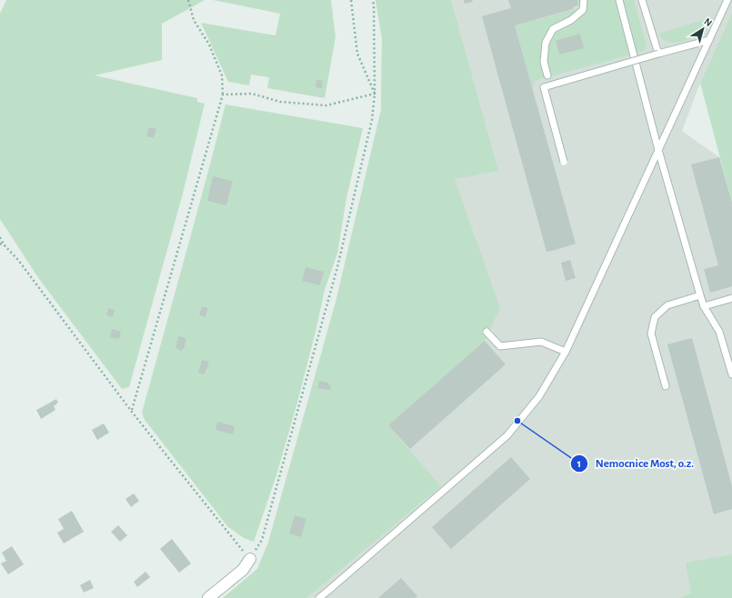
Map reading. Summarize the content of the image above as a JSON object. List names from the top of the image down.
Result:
{
  "places": ["Nemocnice Most, o.z."],
  "north": "top right"
}
